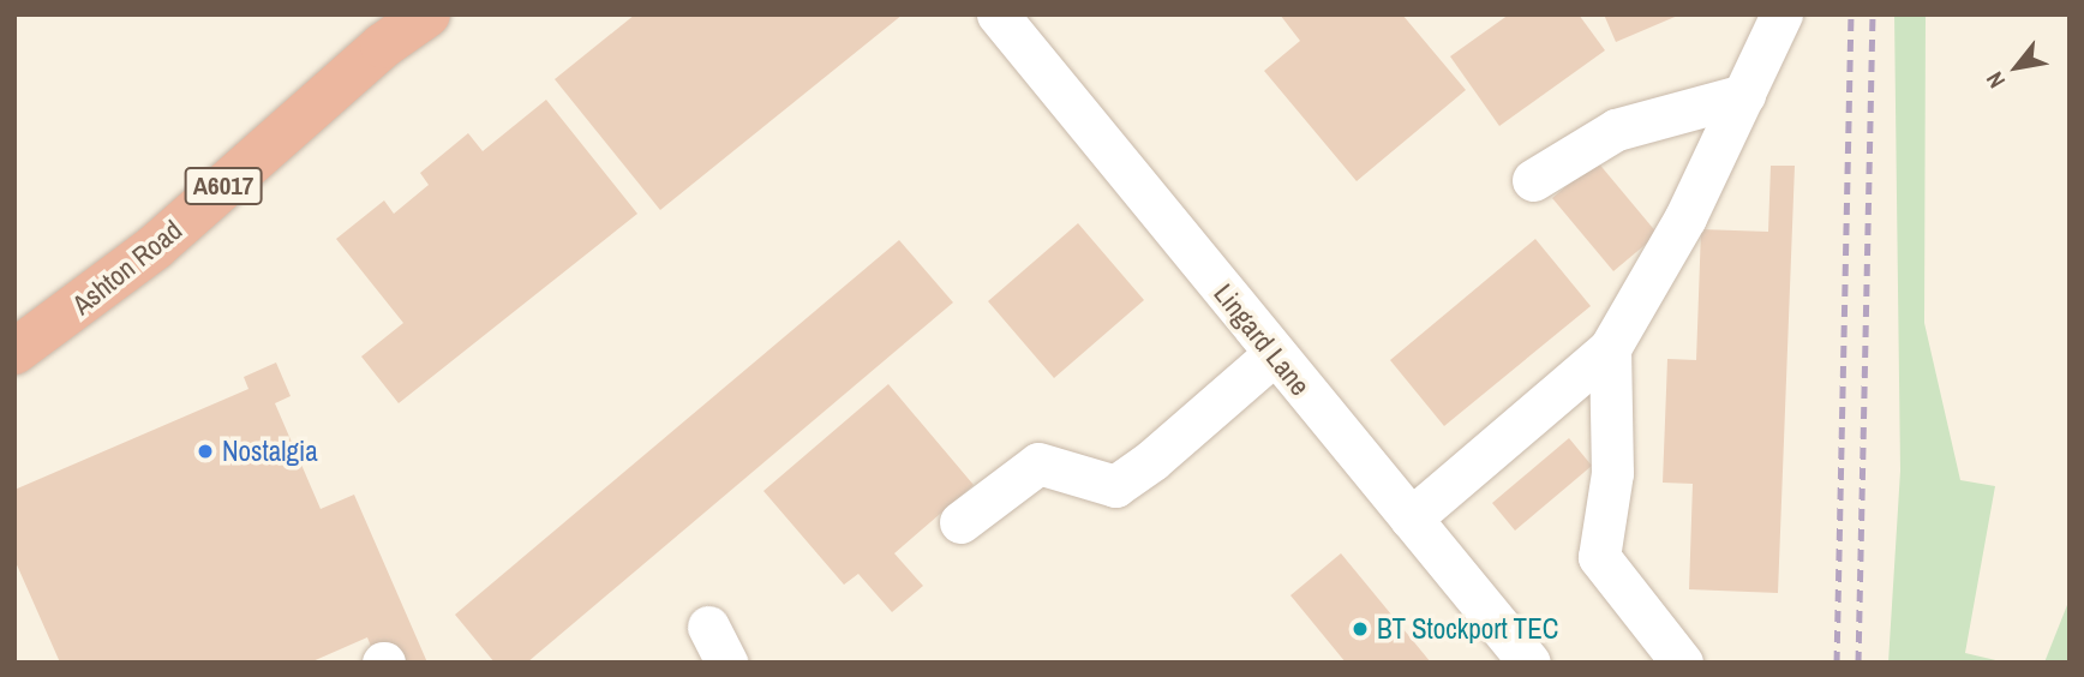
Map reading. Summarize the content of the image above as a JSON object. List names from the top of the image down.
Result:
{
  "streets": {
    "highway": ["A6017", "Ashton Road"],
    "street": ["Lingard Lane"]
  },
  "places": ["Nostalgia", "BT Stockport TEC"],
  "north": "bottom left"
}
